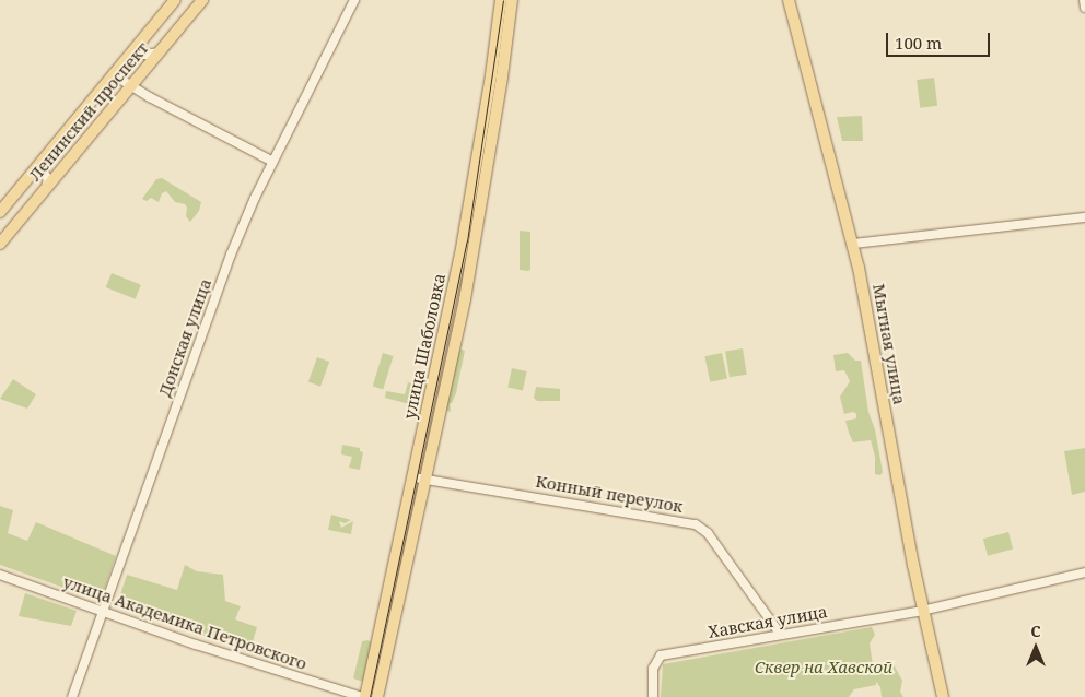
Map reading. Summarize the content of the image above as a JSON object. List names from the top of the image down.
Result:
{
  "streets": {
    "main road": ["Ленинский проспект", "Мытная улица", "улица Шаболовка"],
    "street": [
      "Донская улица",
      "Конный переулок",
      "Хавская улица",
      "улица Академика Петровского"
    ]
  },
  "crossings": [
    ["Донская улица", "улица Академика Петровского"],
    ["Мытная улица", "Хавская улица"],
    ["улица Шаболовка", "Конный переулок"],
    ["улица Шаболовка", "улица Академика Петровского"],
    ["Конный переулок", "Хавская улица"]
  ],
  "parks": ["Сквер на Хавской"],
  "scale_bar": "100 m",
  "north": "top"
}
